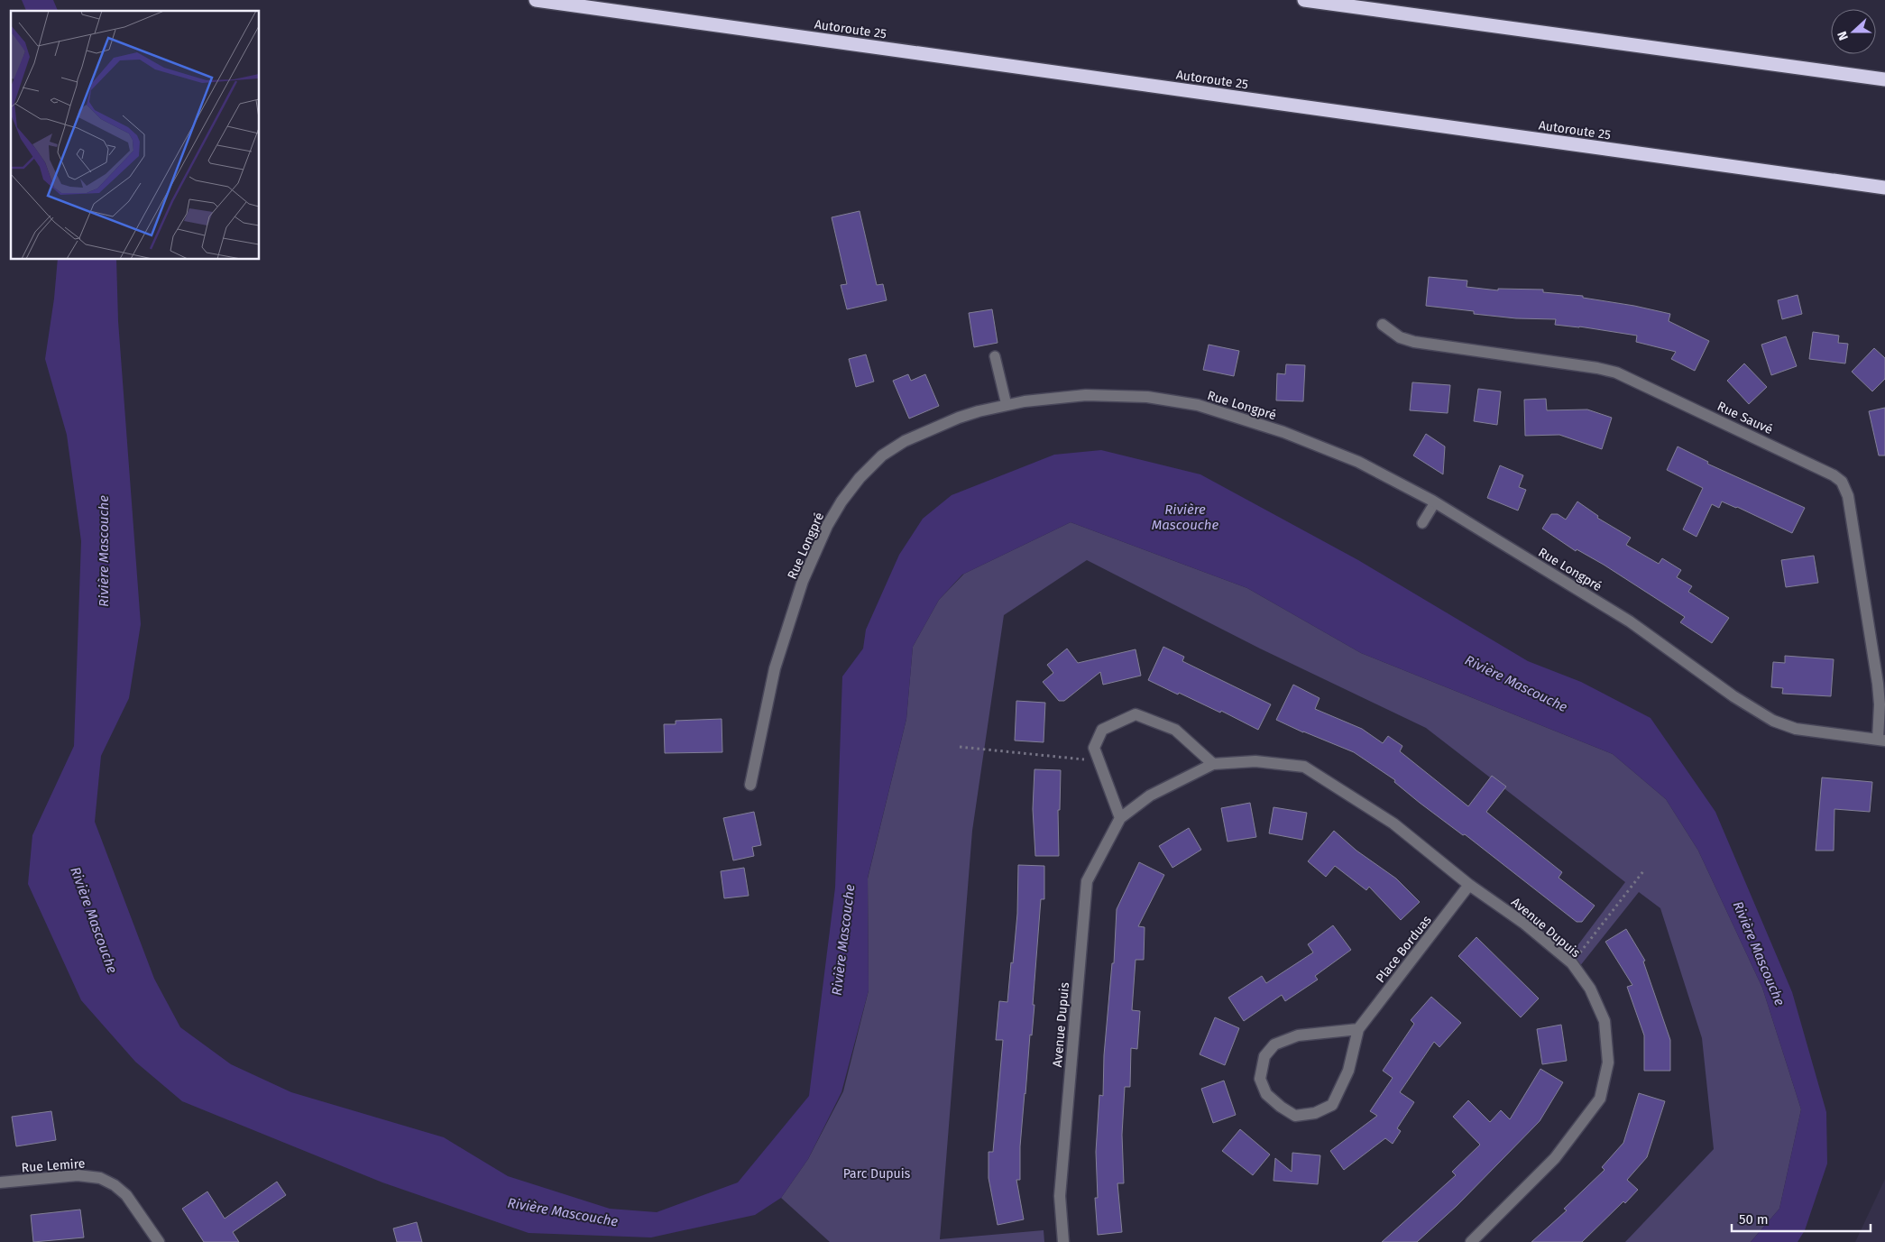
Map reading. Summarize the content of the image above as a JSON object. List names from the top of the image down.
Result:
{
  "streets": {
    "highway": ["Autoroute 25"],
    "street": [
      "Rue Longpré",
      "Rue Sauvé",
      "Avenue Dupuis",
      "Place Borduas",
      "Rue Lemire"
    ]
  },
  "crossings": [
    ["Rue Longpré", "Rue Sauvé"],
    ["Avenue Dupuis", "Place Borduas"]
  ],
  "water": ["Rivière Mascouche"],
  "parks": ["Parc Dupuis"],
  "scale_bar": "50 m",
  "north": "left"
}
